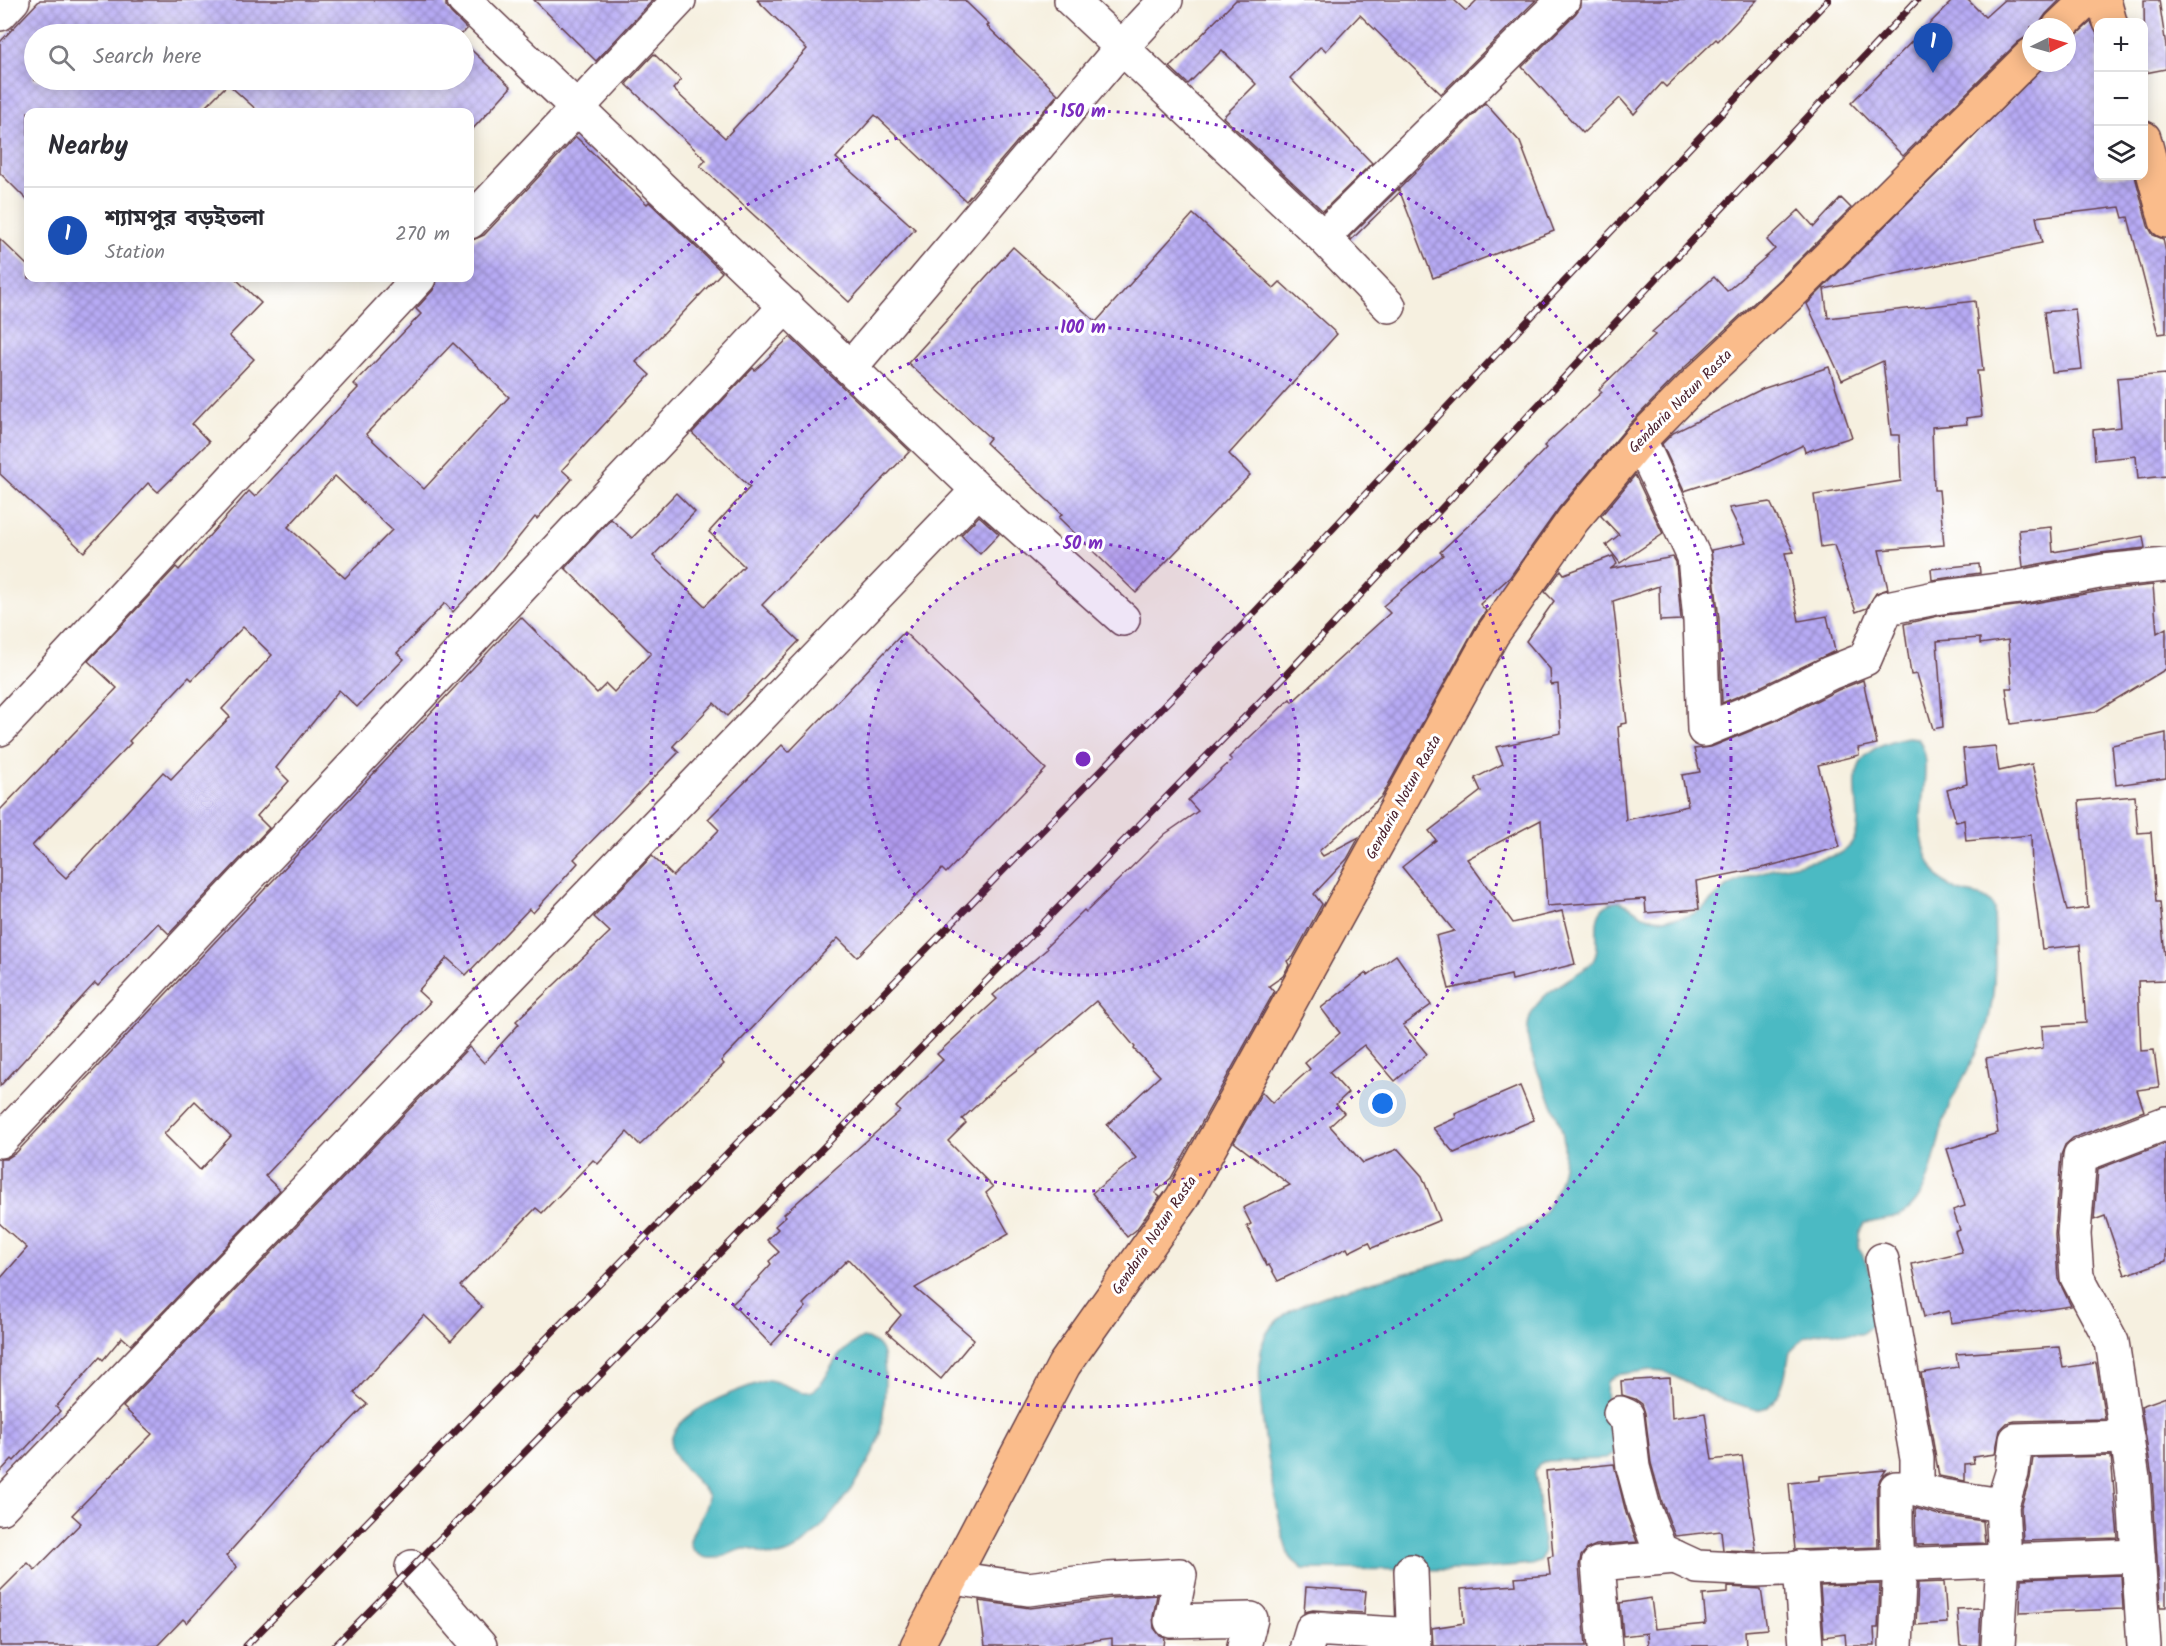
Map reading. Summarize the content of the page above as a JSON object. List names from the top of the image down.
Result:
{
  "streets": {
    "main road": ["Gendaria Notun Rasta"]
  },
  "north": "right",
  "page": {
    "map_buttons": ["+", "−"],
    "pins": "1",
    "search": "Search here",
    "heading": "Nearby",
    "list": [
      {
        "mark": "1",
        "name": "শ্যামপুর বড়ইতলা",
        "note": "Station",
        "value": "270 m"
      }
    ]
  },
  "rings": ["150 m", "100 m", "50 m"]
}
